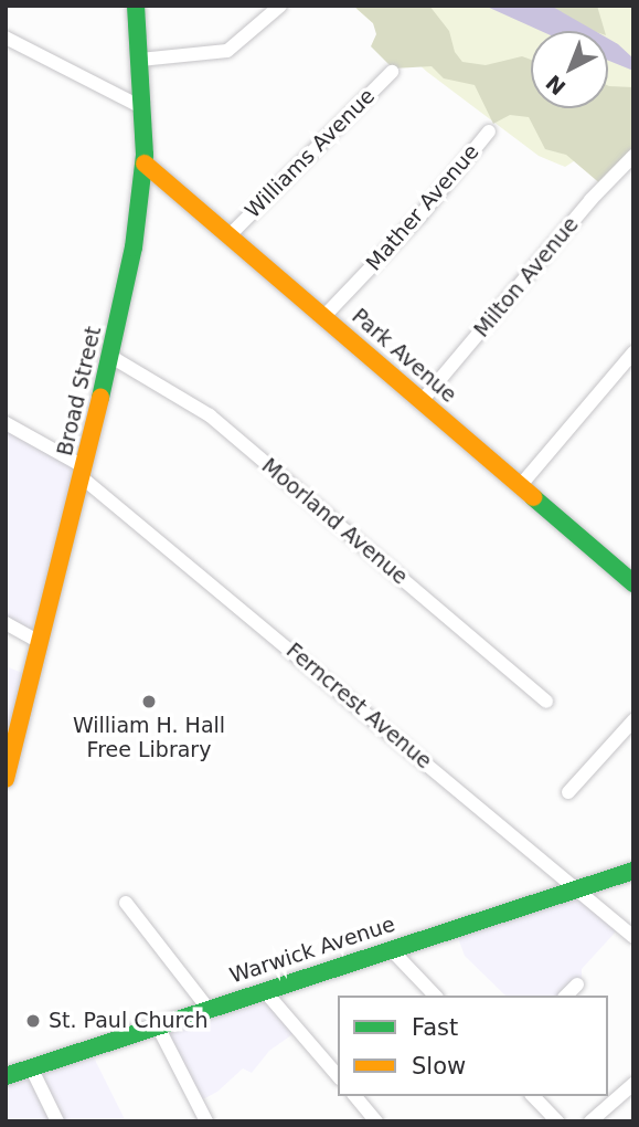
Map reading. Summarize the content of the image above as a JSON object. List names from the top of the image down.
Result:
{
  "streets": {
    "main road": ["Park Avenue", "Broad Street", "Warwick Avenue"],
    "street": [
      "Williams Avenue",
      "Mather Avenue",
      "Milton Avenue",
      "Moorland Avenue",
      "Ferncrest Avenue"
    ]
  },
  "crossings": [
    ["Williams Avenue", "Park Avenue"],
    ["Mather Avenue", "Park Avenue"],
    ["Milton Avenue", "Park Avenue"],
    ["Park Avenue", "Broad Street"],
    ["Broad Street", "Moorland Avenue"],
    ["Broad Street", "Ferncrest Avenue"],
    ["Ferncrest Avenue", "Warwick Avenue"]
  ],
  "places": ["William H. Hall Free Library", "St. Paul Church"],
  "legend": ["Fast", "Slow"],
  "north": "bottom left"
}
